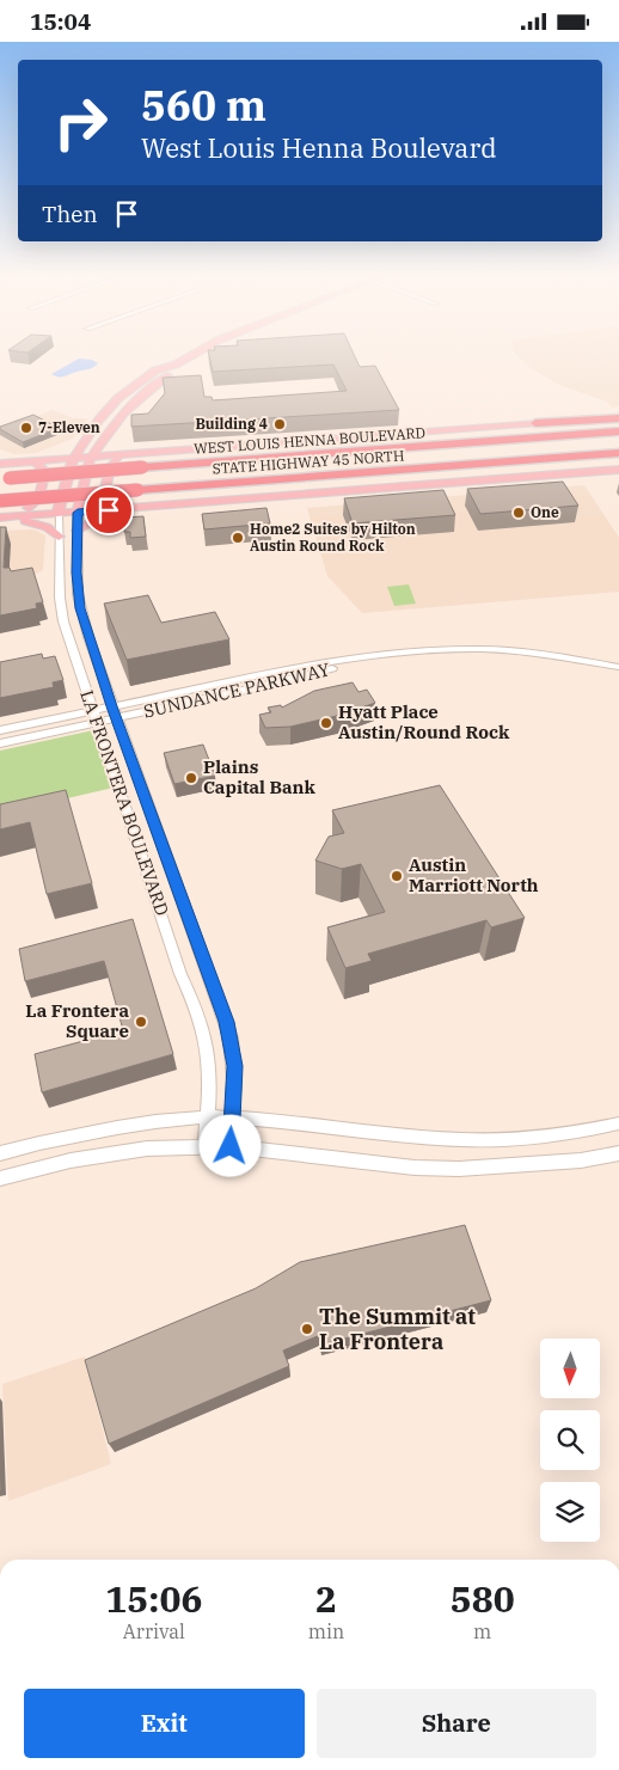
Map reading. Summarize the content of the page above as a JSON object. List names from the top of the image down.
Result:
{
  "streets": {
    "highway": ["STATE HIGHWAY 45 NORTH"],
    "main road": ["WEST LOUIS HENNA BOULEVARD", "LA FRONTERA BOULEVARD"],
    "street": ["SUNDANCE PARKWAY"]
  },
  "crossings": [
    ["WEST LOUIS HENNA BOULEVARD", "LA FRONTERA BOULEVARD"],
    ["SUNDANCE PARKWAY", "LA FRONTERA BOULEVARD"]
  ],
  "places": [
    "Building 4",
    "7-Eleven",
    "One",
    "Home2 Suites by Hilton Austin Round Rock",
    "Hyatt Place Austin/Round Rock",
    "Plains Capital Bank",
    "Austin Marriott North",
    "La Frontera Square",
    "The Summit at La Frontera"
  ],
  "north": "bottom",
  "page": {
    "status": "15:04",
    "turn": ["560 m", "West Louis Henna Boulevard"],
    "then": "Then",
    "eta": [
      "15:06",
      "Arrival",
      "2",
      "min",
      "580",
      "m"
    ],
    "buttons": ["Exit", "Share"]
  }
}
